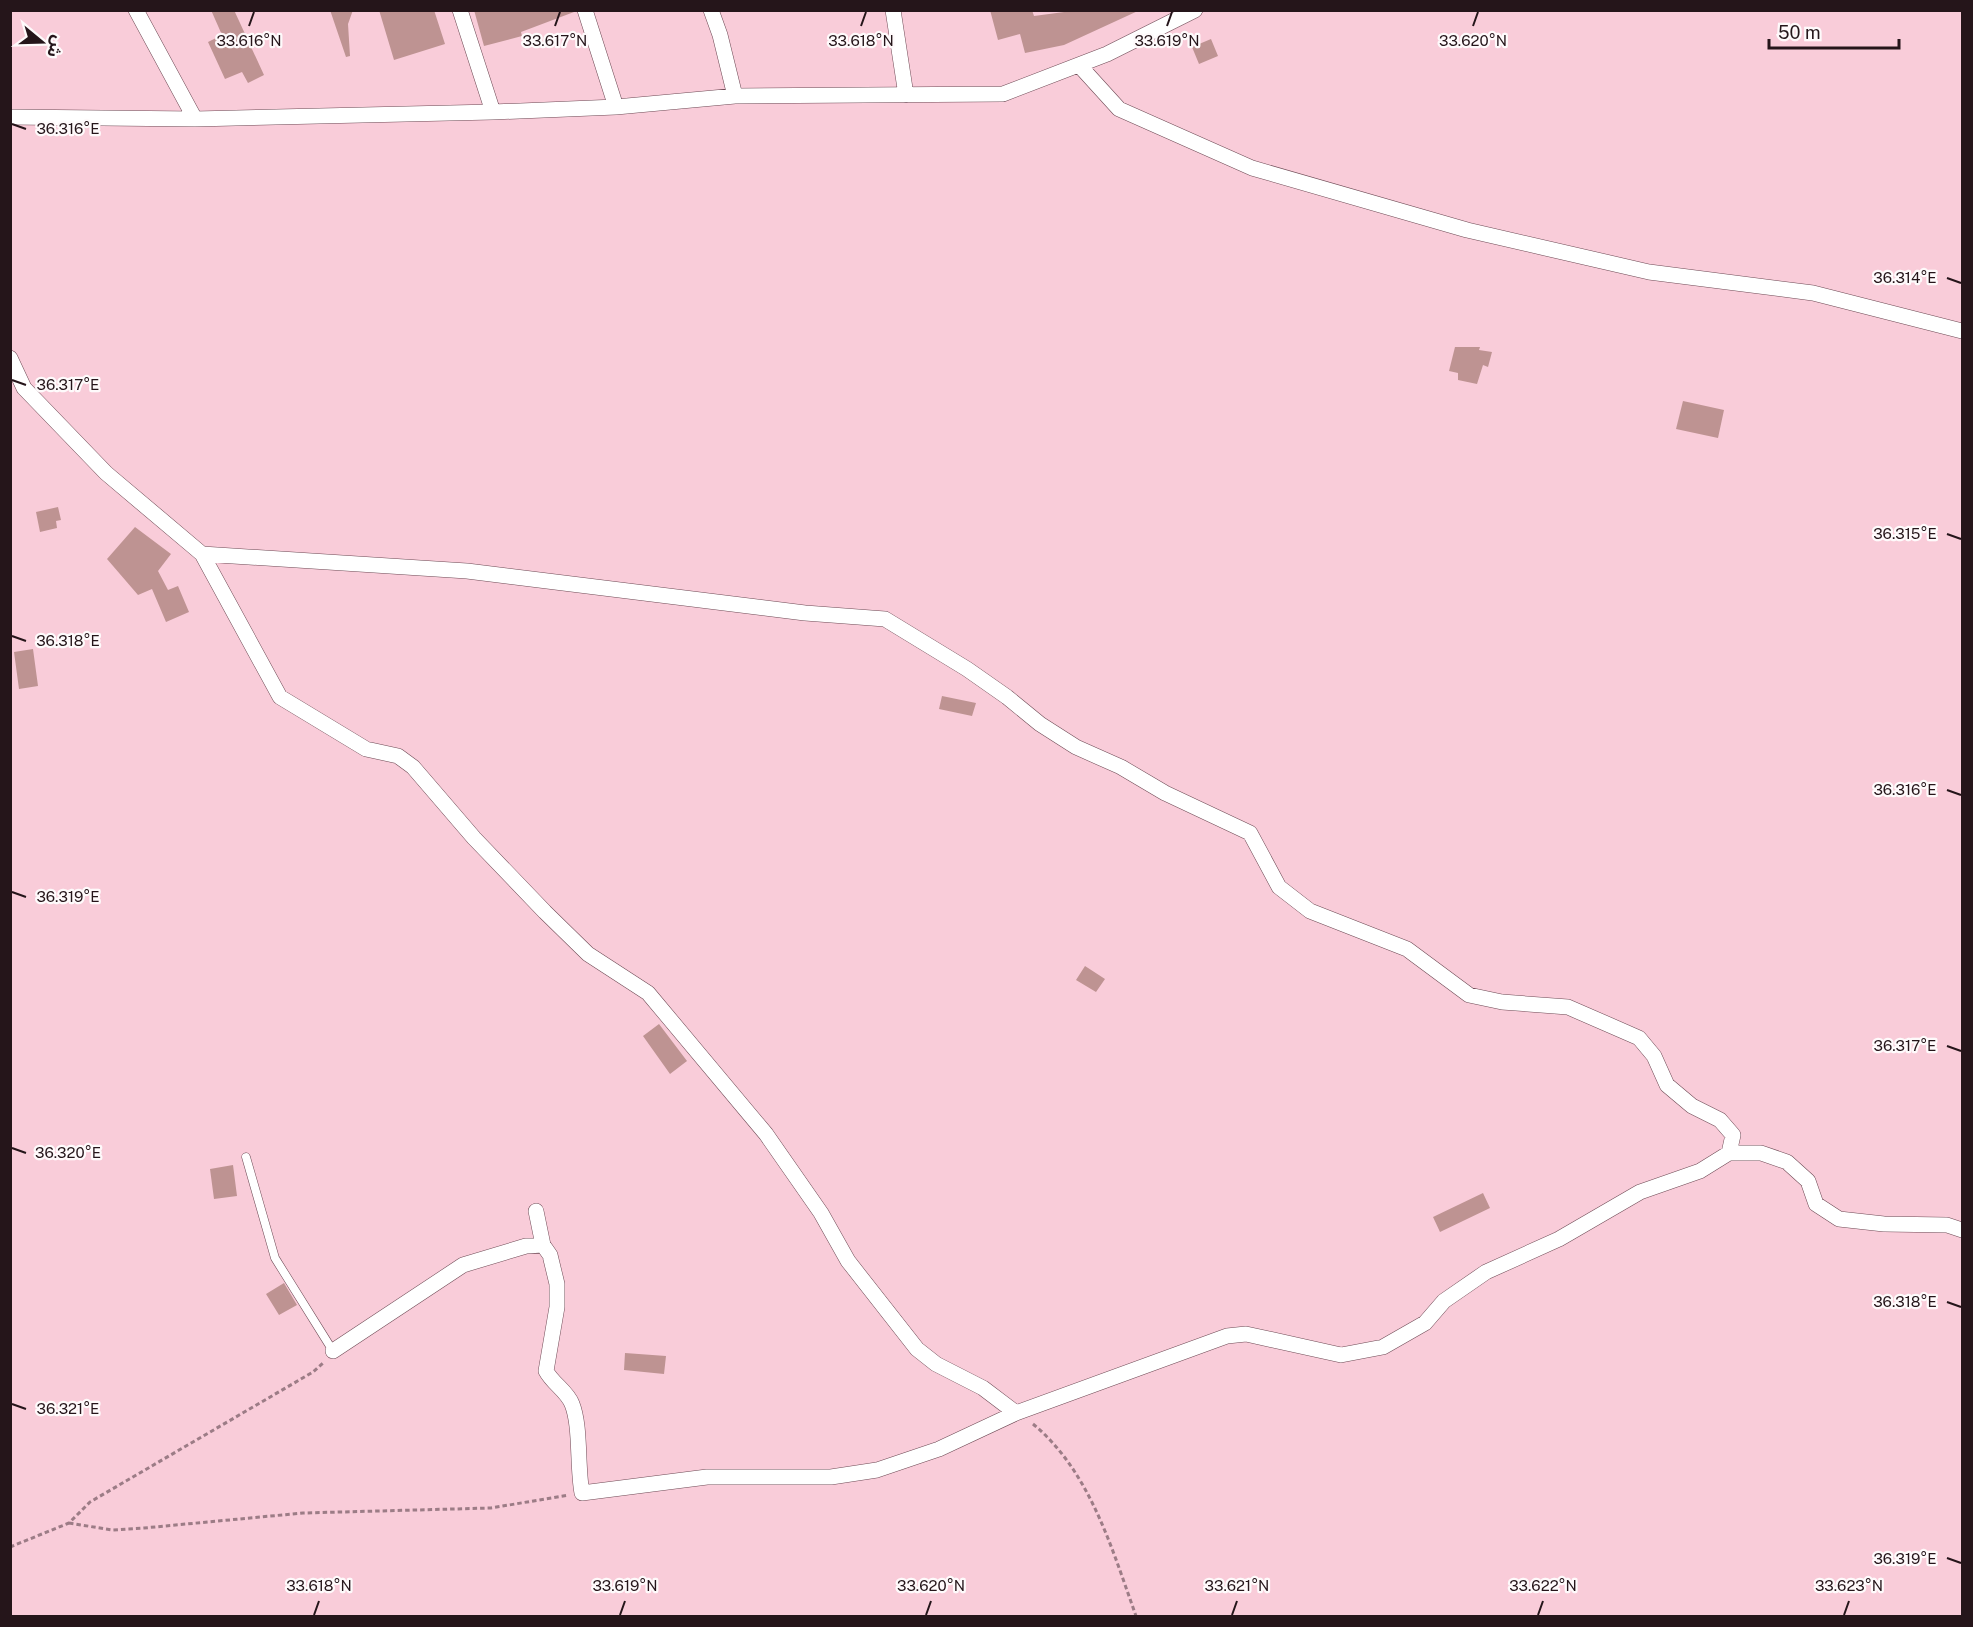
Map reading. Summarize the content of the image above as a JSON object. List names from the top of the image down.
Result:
{
  "scale_bar": "50 m",
  "north": "right",
  "coordinates": [
    "33.616°N",
    "33.617°N",
    "33.618°N",
    "33.619°N",
    "33.620°N",
    "36.316°E",
    "36.314°E",
    "36.317°E",
    "36.315°E",
    "36.318°E",
    "36.319°E",
    "36.320°E",
    "36.321°E",
    "33.621°N",
    "33.622°N",
    "33.623°N"
  ]
}
